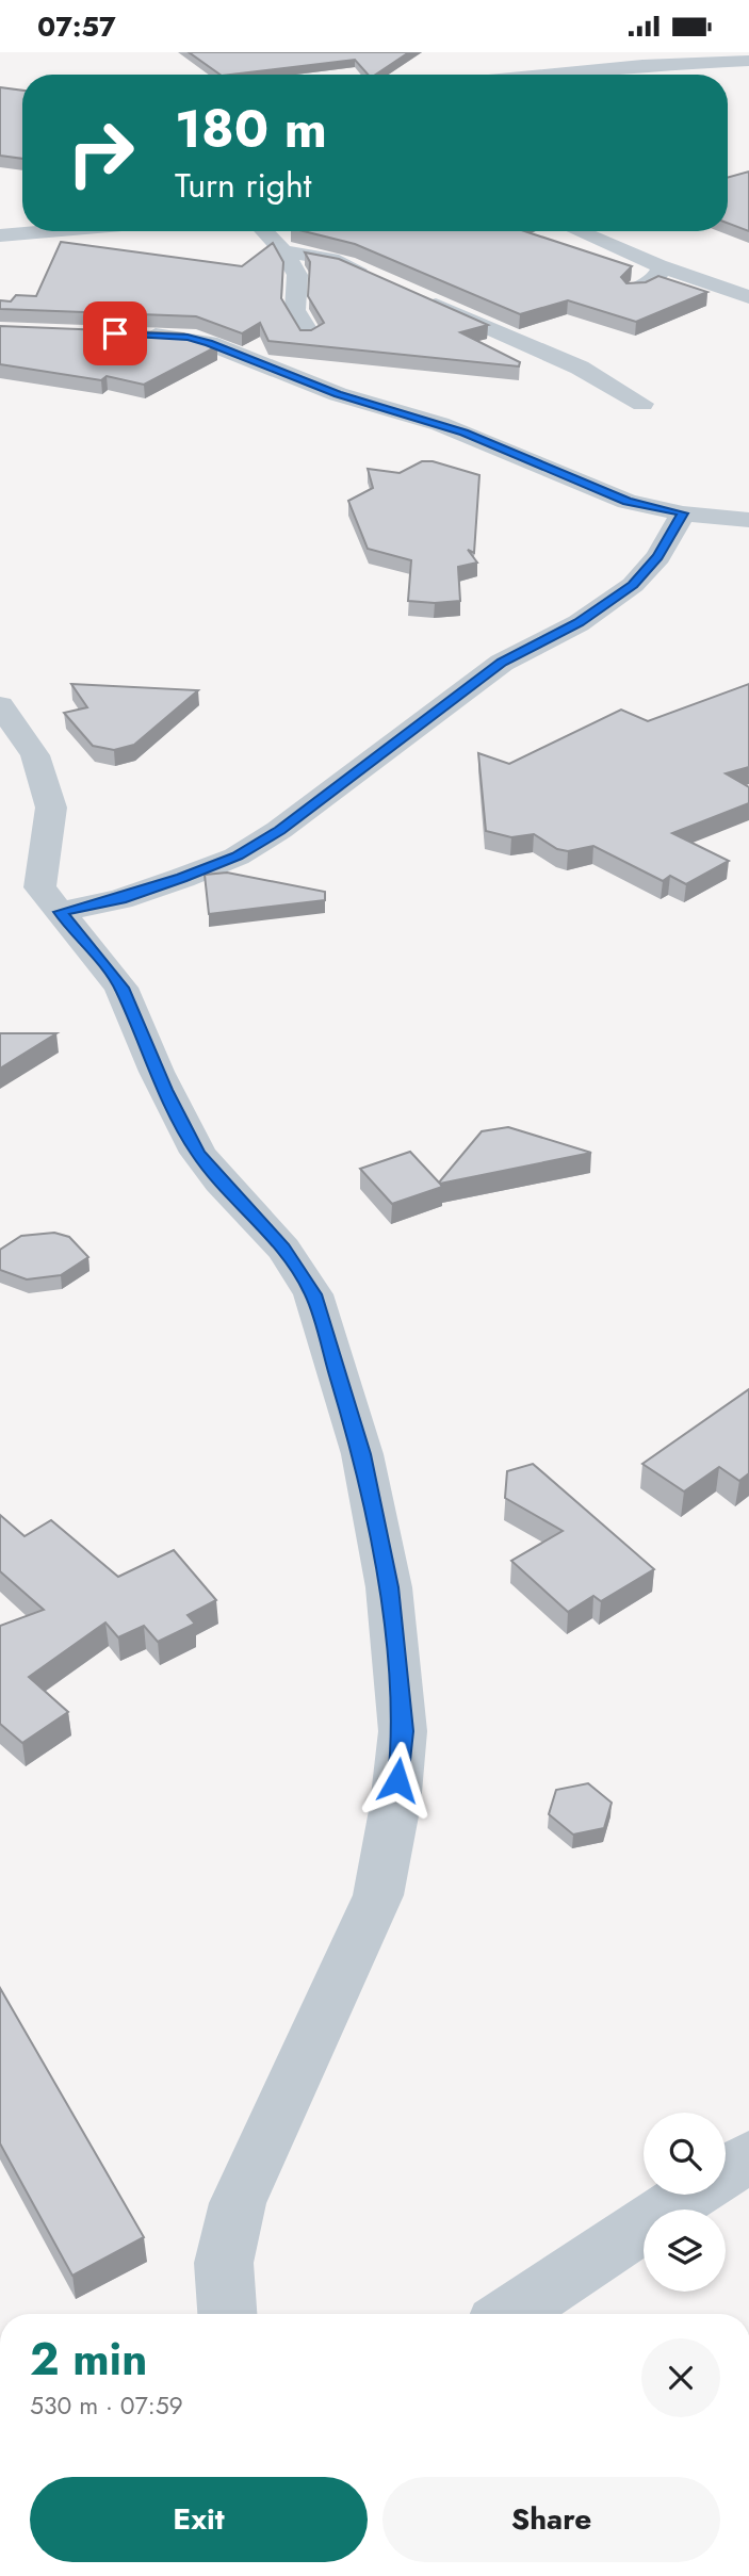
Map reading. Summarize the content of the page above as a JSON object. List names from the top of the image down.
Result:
{
  "page": {
    "status": "07:57",
    "turn": ["180 m", "Turn right"],
    "heading": ["2 min", "530 m · 07:59"],
    "buttons": ["Exit", "Share"]
  }
}
